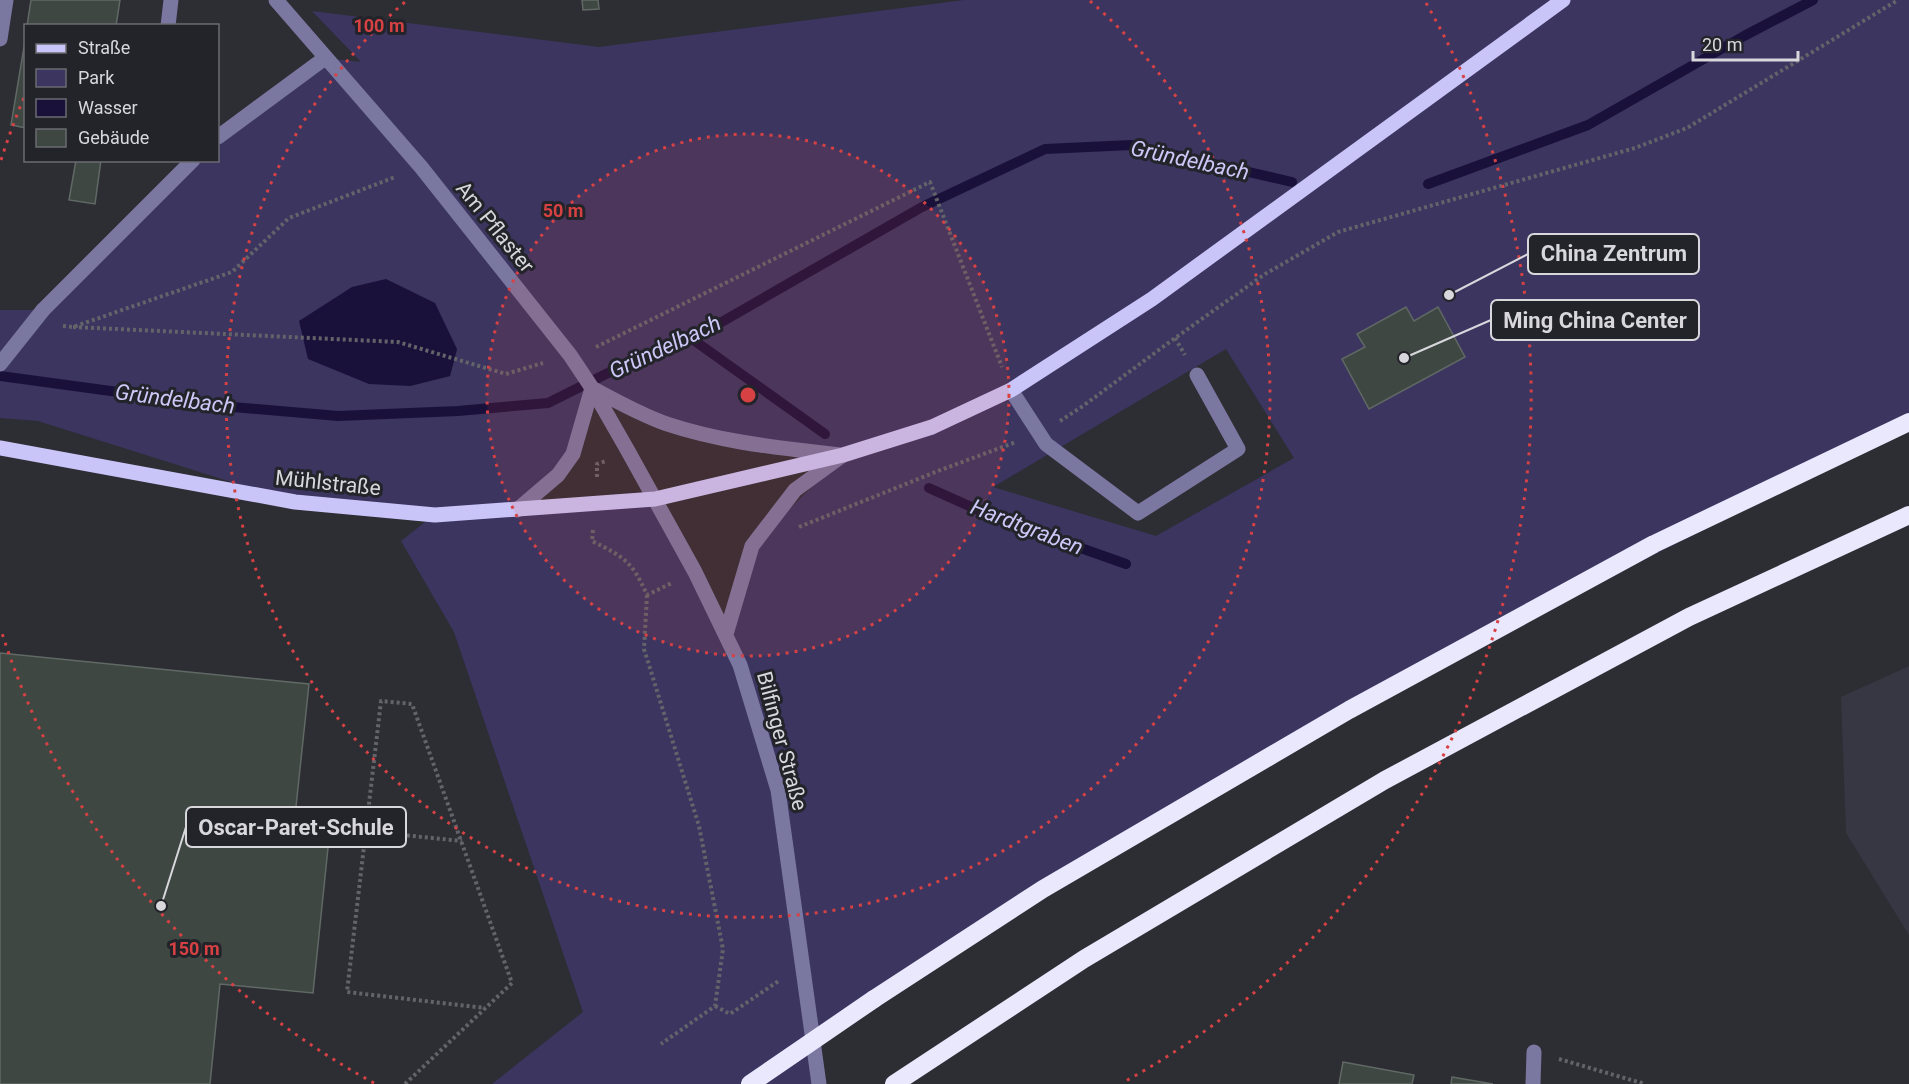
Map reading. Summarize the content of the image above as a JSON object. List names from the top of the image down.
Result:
{
  "streets": {
    "main road": ["Mühlstraße"],
    "street": ["Am Pflaster", "Bilfinger Straße"]
  },
  "crossings": [
    ["Am Pflaster", "Mühlstraße"],
    ["Am Pflaster", "Bilfinger Straße"],
    ["Mühlstraße", "Bilfinger Straße"]
  ],
  "water": ["Gründelbach", "Hardtgraben"],
  "places": ["China Zentrum", "Ming China Center", "Oscar-Paret-Schule"],
  "legend": [
    "Straße",
    "Park",
    "Wasser",
    "Gebäude"
  ],
  "scale_bar": "20 m",
  "rings": ["100 m", "50 m", "150 m"]
}
